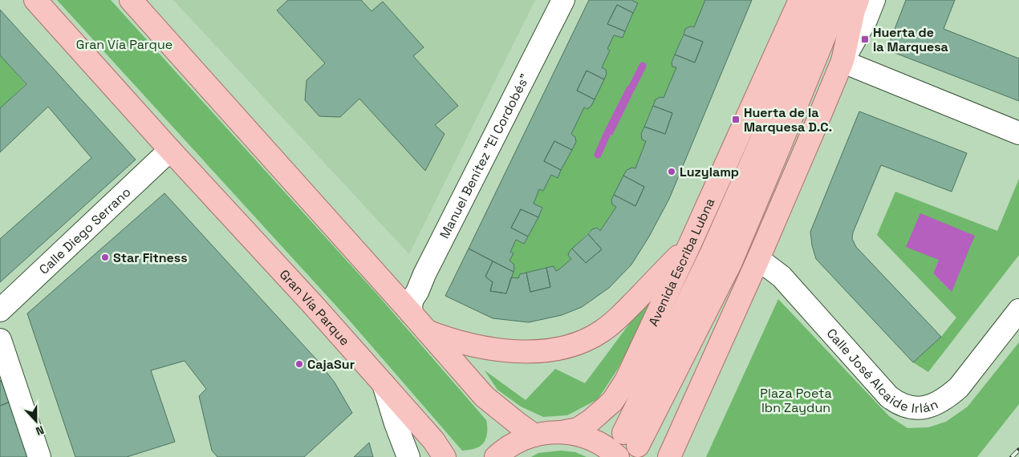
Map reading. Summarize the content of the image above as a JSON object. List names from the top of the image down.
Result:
{
  "streets": {
    "main road": ["Avenida Escriba Lubna", "Gran Vía Parque"],
    "street": ["Manuel Benítez \"El Cordobés\"", "Calle Diego Serrano", "Calle José Alcaide Irlán"]
  },
  "crossings": [
    ["Calle Diego Serrano", "Gran Vía Parque"]
  ],
  "parks": ["Gran Vía Parque", "Plaza Poeta Ibn Zaydun"],
  "places": {
    "transit": ["Huerta de la Marquesa", "Huerta de la Marquesa D.C."],
    "other": ["Luzylamp", "Star Fitness", "CajaSur"]
  },
  "north": "bottom"
}
